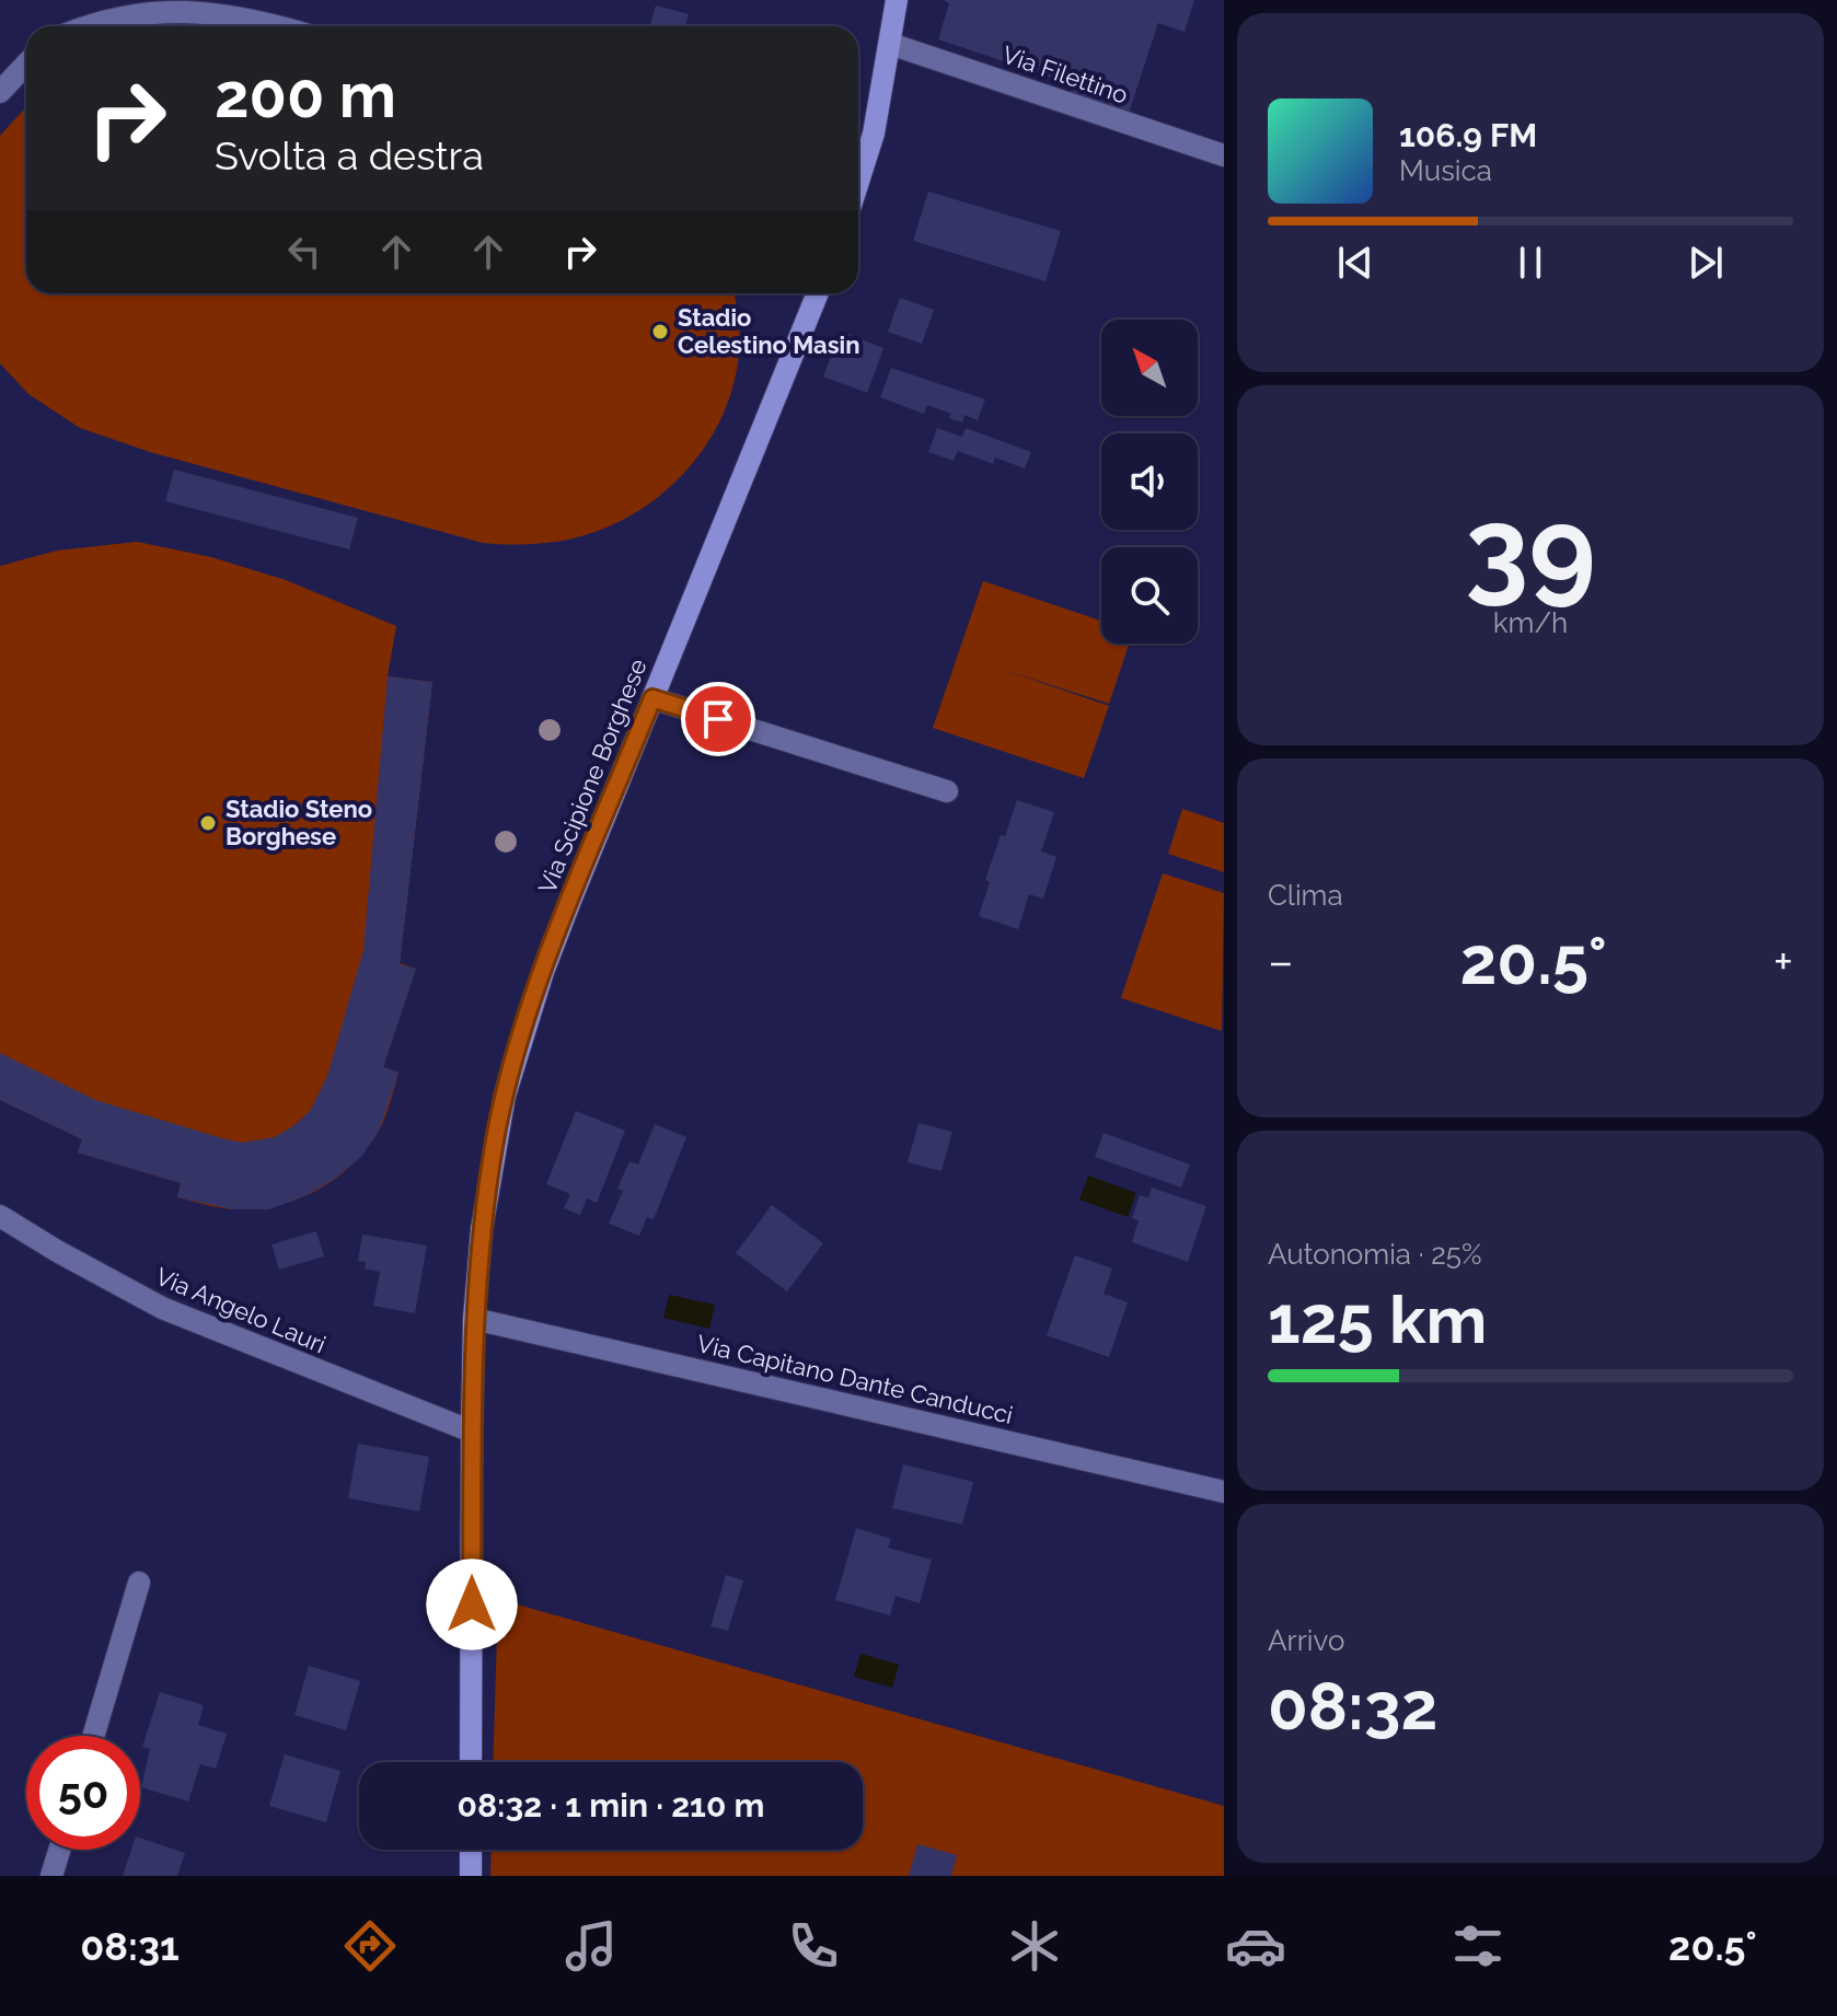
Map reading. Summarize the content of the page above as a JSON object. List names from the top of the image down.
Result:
{
  "streets": {
    "main road": ["Via Scipione Borghese"],
    "street": ["Via Filettino", "Via Angelo Lauri", "Via Capitano Dante Canducci"]
  },
  "crossings": [
    ["Via Scipione Borghese", "Via Angelo Lauri"],
    ["Via Scipione Borghese", "Via Capitano Dante Canducci"]
  ],
  "places": ["Stadio Celestino Masin", "Stadio Steno Borghese"],
  "north": "top left",
  "page": {
    "turn": ["200 m", "Svolta a destra"],
    "song": ["106.9 FM", "Musica"],
    "tile": [
      ["39", "km/h"],
      "Clima",
      ["Autonomia · 25%", "125 km"],
      ["Arrivo", "08:32"]
    ],
    "heat": ["−", "20.5°", "+"],
    "limit": "50",
    "trip": "08:32 · 1 min · 210 m",
    "tabs": ["08:31", "20.5°"]
  }
}
